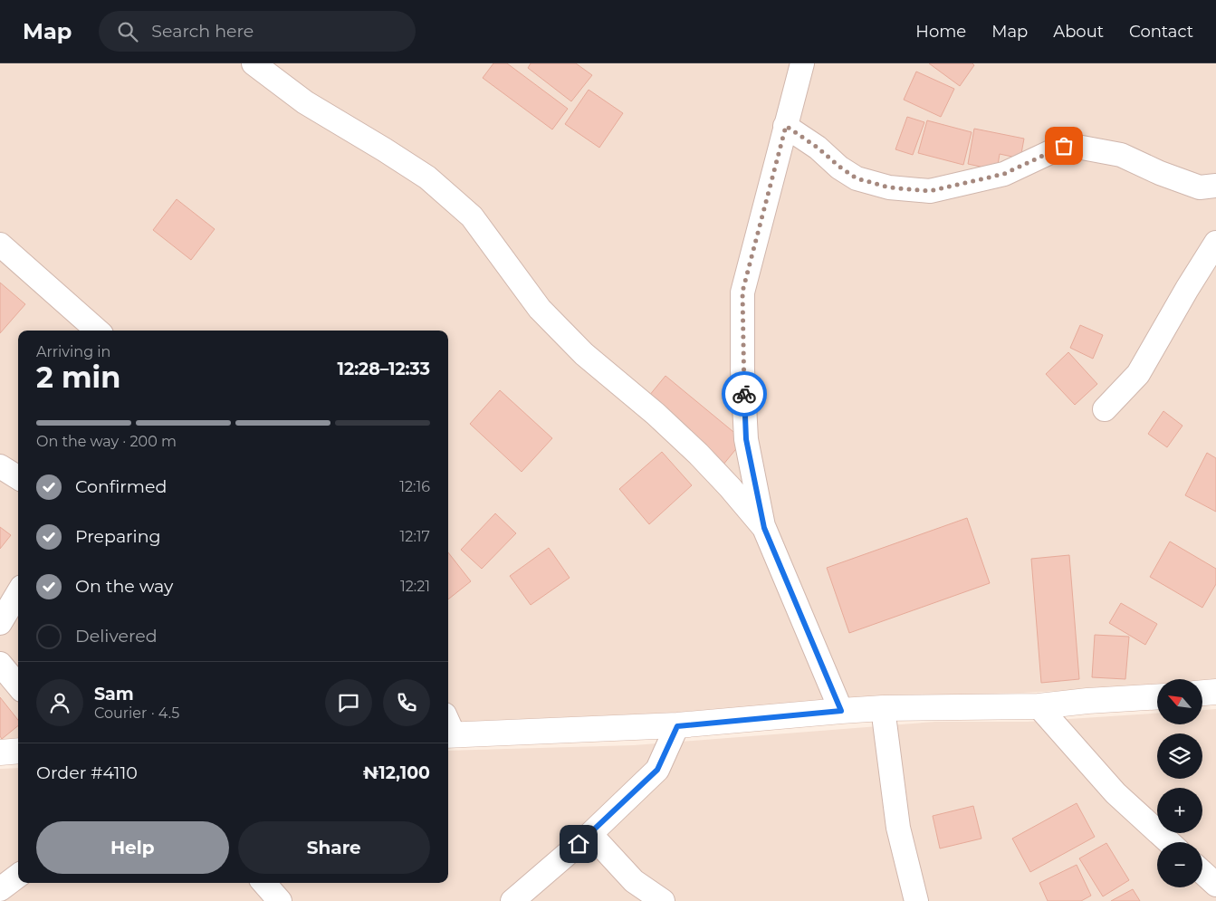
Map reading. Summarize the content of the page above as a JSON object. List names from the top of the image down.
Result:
{
  "north": "top left",
  "page": {
    "header": "Map",
    "search": "Search here",
    "nav": [
      "Home",
      "Map",
      "About",
      "Contact"
    ],
    "heading": ["2 min", "Arriving in", "12:28–12:33"],
    "panel": [
      "Sam",
      "Courier · 4.5",
      "Order #4110",
      "₦12,100"
    ],
    "bar": "On the way · 200 m",
    "list": [
      ["Confirmed", "12:16"],
      ["Preparing", "12:17"],
      ["On the way", "12:21"],
      "Delivered"
    ],
    "map_buttons": ["+", "−"],
    "buttons": ["Help", "Share"]
  }
}
